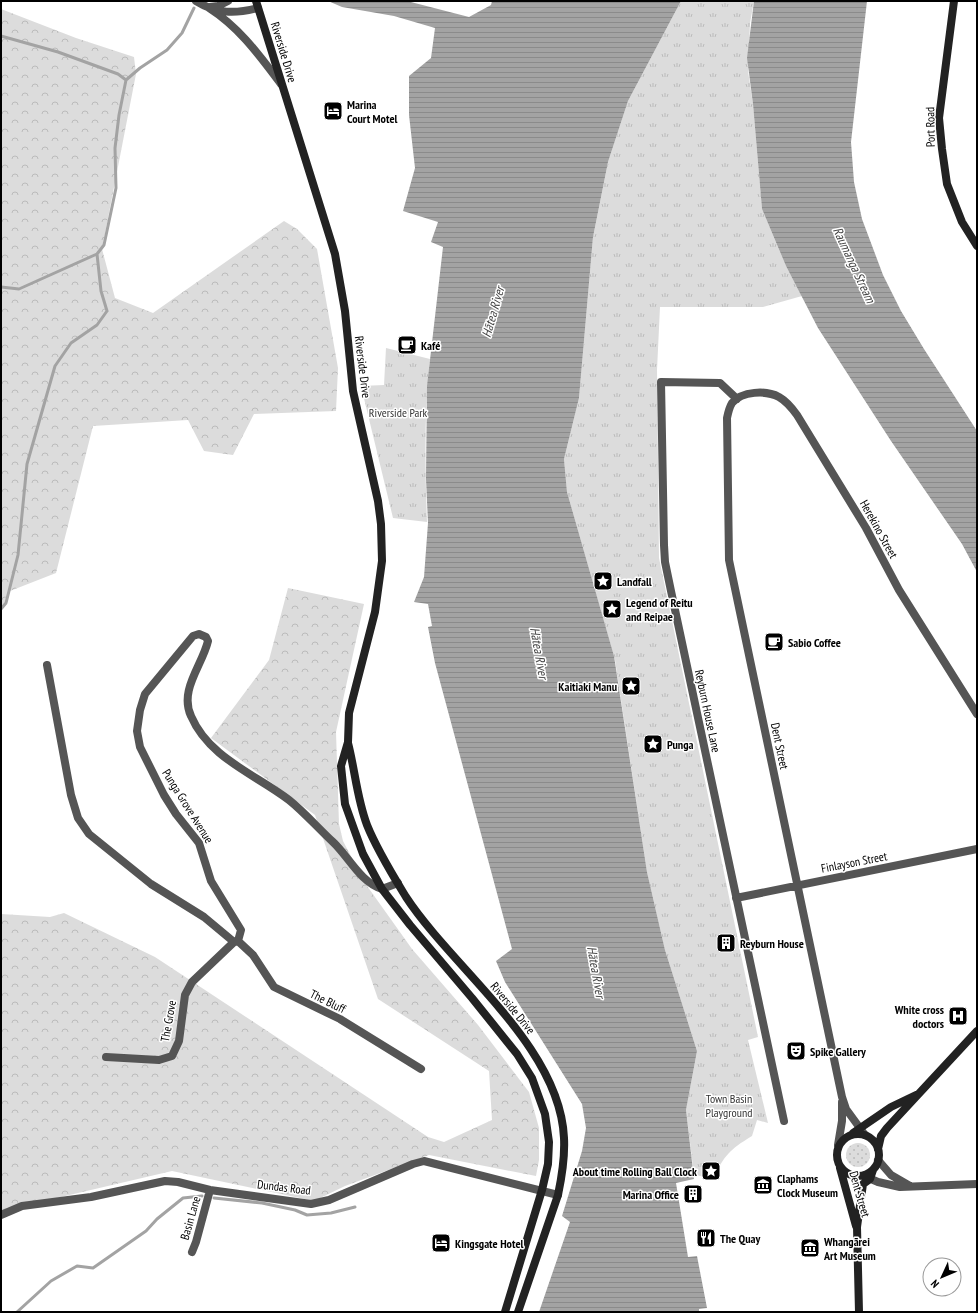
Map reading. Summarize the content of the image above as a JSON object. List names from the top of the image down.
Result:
{
  "streets": {
    "main road": ["Riverside Drive", "Port Road", "Dent Street"],
    "street": [
      "Herekino Street",
      "Reyburn House Lane",
      "Punga Grove Avenue",
      "Finlayson Street",
      "The Bluff",
      "The Grove",
      "Dundas Road",
      "Basin Lane"
    ]
  },
  "crossings": [
    ["Riverside Drive", "Punga Grove Avenue"],
    ["Riverside Drive", "Dundas Road"],
    ["Herekino Street", "Reyburn House Lane"],
    ["Herekino Street", "Dent Street"],
    ["Reyburn House Lane", "Dent Street"],
    ["Reyburn House Lane", "Finlayson Street"],
    ["Dent Street", "Finlayson Street"],
    ["Punga Grove Avenue", "The Bluff"],
    ["Punga Grove Avenue", "The Grove"],
    ["The Bluff", "The Grove"],
    ["Dundas Road", "Basin Lane"]
  ],
  "water": ["Raumanga Stream", "Hātea River"],
  "parks": ["Riverside Park", "Town Basin Playground"],
  "places": {
    "hotel": ["Marina Court Motel", "Kingsgate Hotel"],
    "cafe": ["Kafé", "Sabio Coffee"],
    "place": [
      "Landfall",
      "Legend of Reitu and Reipae",
      "Kaitiaki Manu",
      "Punga",
      "About time Rolling Ball Clock"
    ],
    "building": ["Reyburn House", "Marina Office"],
    "hospital": ["White cross doctors"],
    "theatre": ["Spike Gallery"],
    "museum": ["Claphams Clock Museum", "Whangārei Art Museum"],
    "restaurant": ["The Quay"]
  },
  "north": "bottom left"
}
